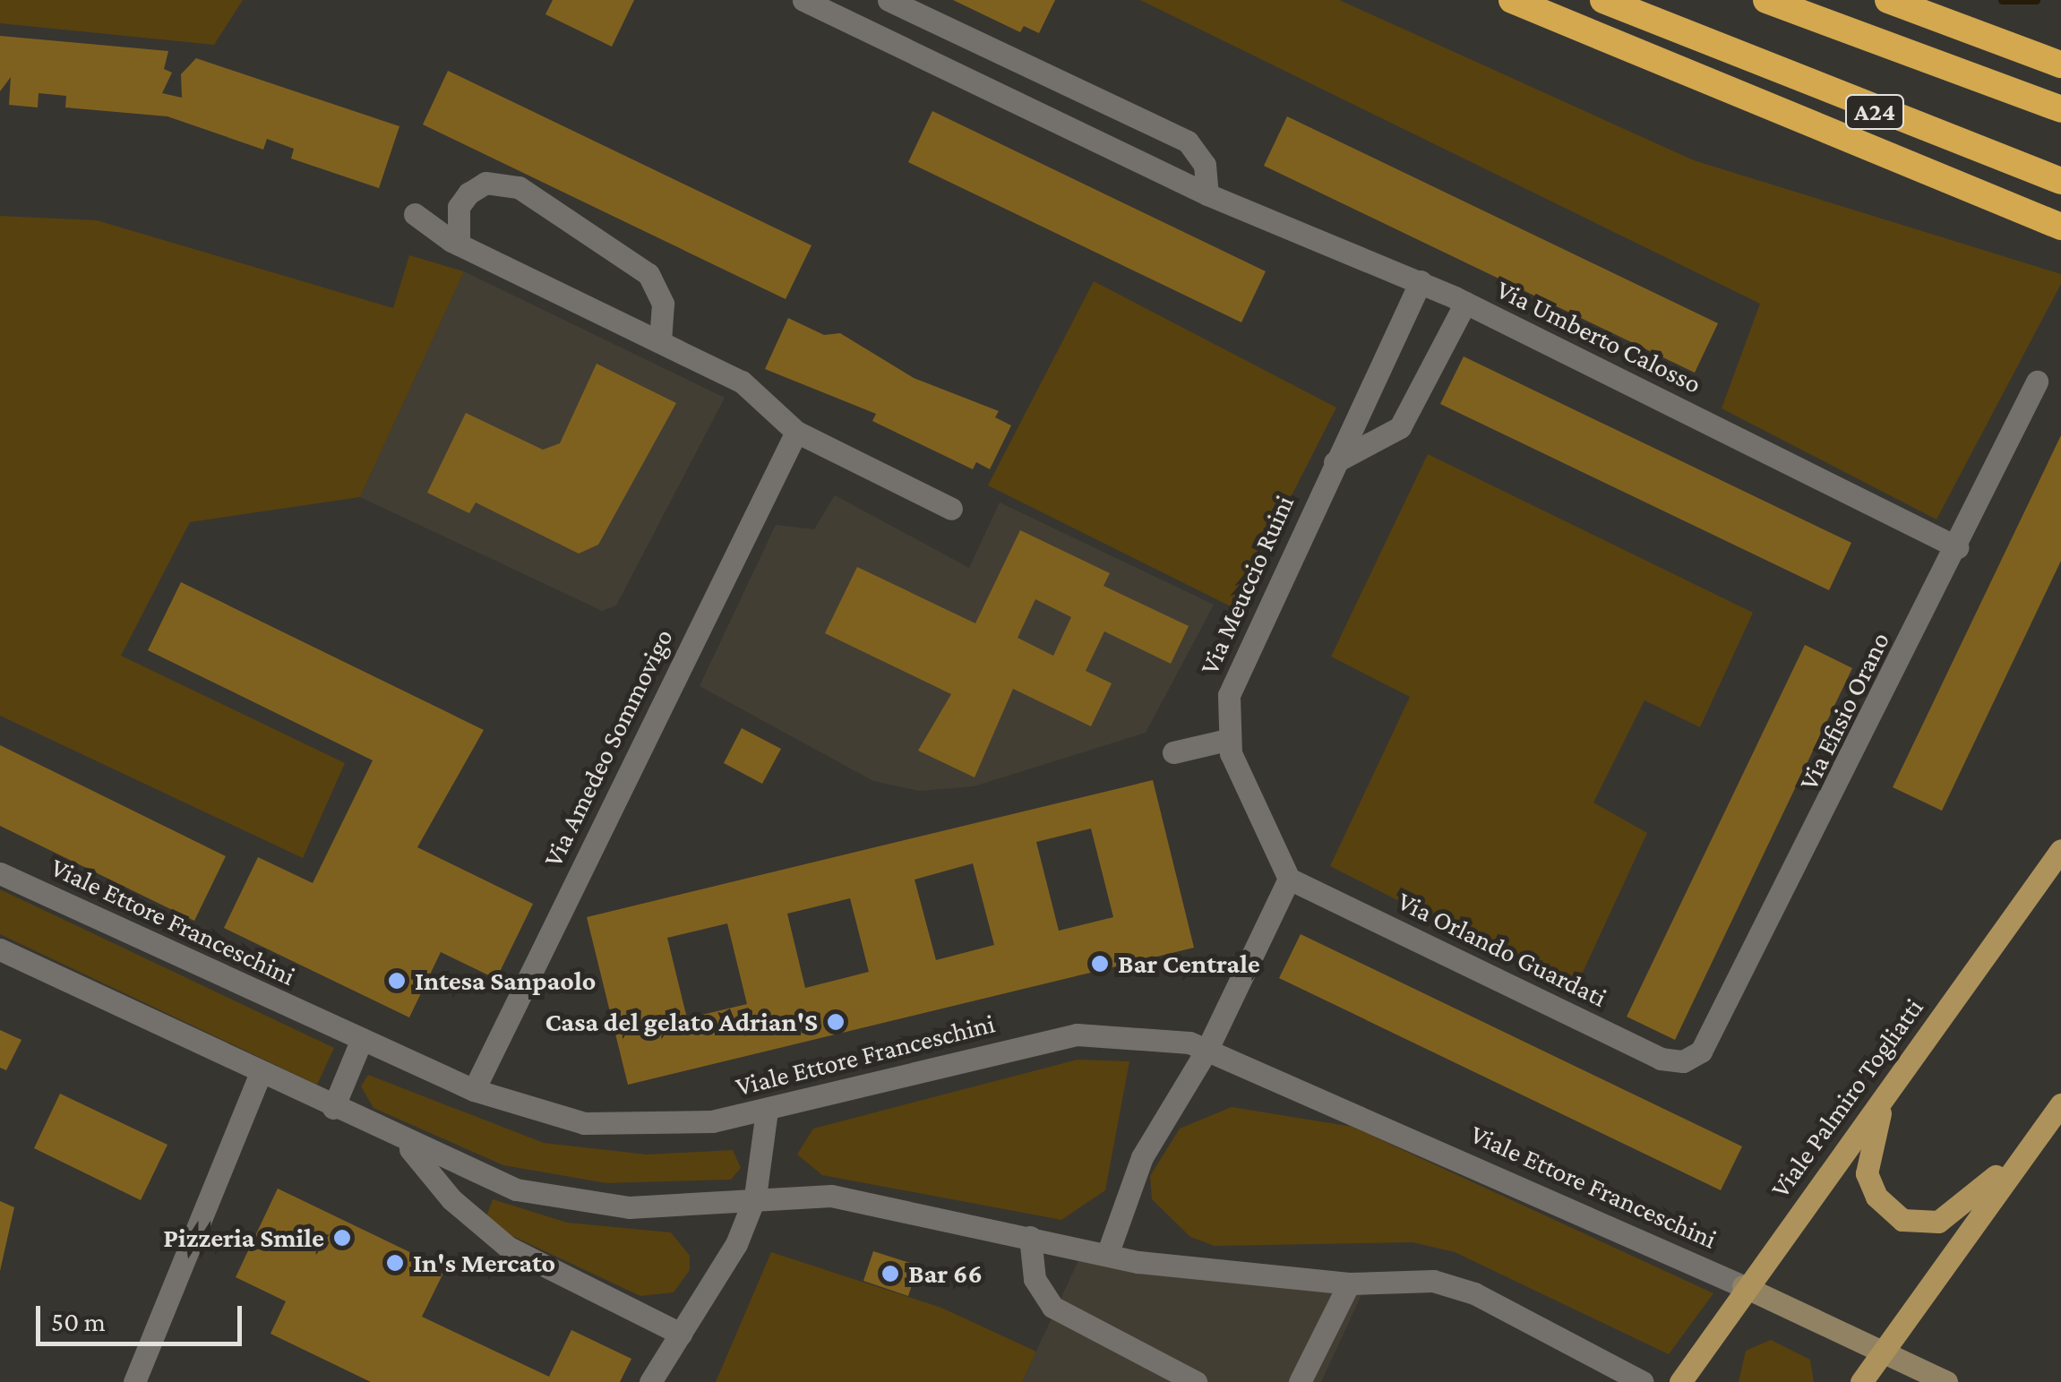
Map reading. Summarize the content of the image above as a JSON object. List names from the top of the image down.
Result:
{
  "streets": {
    "highway": ["A24"],
    "main road": ["Viale Palmiro Togliatti"],
    "street": [
      "Via Umberto Calosso",
      "Via Meuccio Ruini",
      "Via Efisio Orano",
      "Via Amedeo Sommovigo",
      "Viale Ettore Franceschini",
      "Via Orlando Guardati"
    ]
  },
  "crossings": [
    ["Via Umberto Calosso", "Via Meuccio Ruini"],
    ["Via Umberto Calosso", "Via Efisio Orano"],
    ["Via Efisio Orano", "Via Orlando Guardati"],
    ["Via Amedeo Sommovigo", "Viale Ettore Franceschini"],
    ["Viale Ettore Franceschini", "Viale Palmiro Togliatti"]
  ],
  "places": [
    "Bar Centrale",
    "Intesa Sanpaolo",
    "Casa del gelato Adrian'S",
    "Pizzeria Smile",
    "In's Mercato",
    "Bar 66"
  ],
  "scale_bar": "50 m"
}
